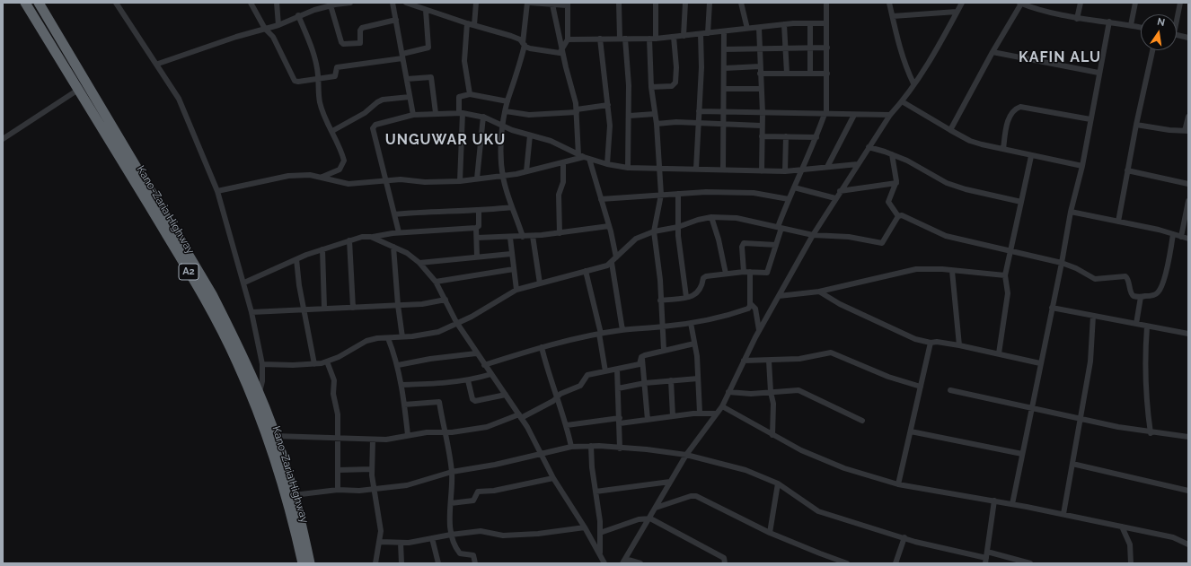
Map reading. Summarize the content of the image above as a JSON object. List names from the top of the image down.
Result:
{
  "streets": {
    "highway": ["Kano-Zaria Highway", "A2"]
  },
  "districts": ["KAFIN ALU", "UNGUWAR UKU"],
  "north": "top"
}
